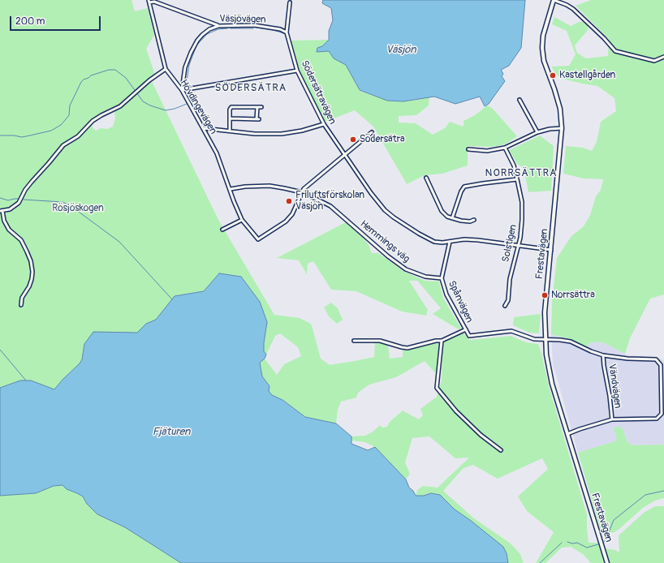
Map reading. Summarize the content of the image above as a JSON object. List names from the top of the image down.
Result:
{
  "streets": {
    "street": [
      "Väsjövägen",
      "Södersätravägen",
      "Hövdingevägen",
      "Hemmings väg",
      "Solstigen",
      "Frestavägen",
      "Spånvägen",
      "Vändvägen"
    ]
  },
  "crossings": [
    ["Väsjövägen", "Södersätravägen"],
    ["Väsjövägen", "Hövdingevägen"],
    ["Södersätravägen", "Solstigen"],
    ["Södersätravägen", "Frestavägen"],
    ["Södersätravägen", "Spånvägen"],
    ["Hövdingevägen", "Hemmings väg"],
    ["Hemmings väg", "Spånvägen"]
  ],
  "districts": ["SÖDERSÄTRA", "NORRSÄTTRA"],
  "water": ["Väsjön", "Fjäturen"],
  "parks": ["Rösjöskogen"],
  "places": [
    "Kastellgården",
    "Södersätra",
    "Friluftsförskolan Väsjön",
    "Norrsättra"
  ],
  "scale_bar": "200 m"
}
